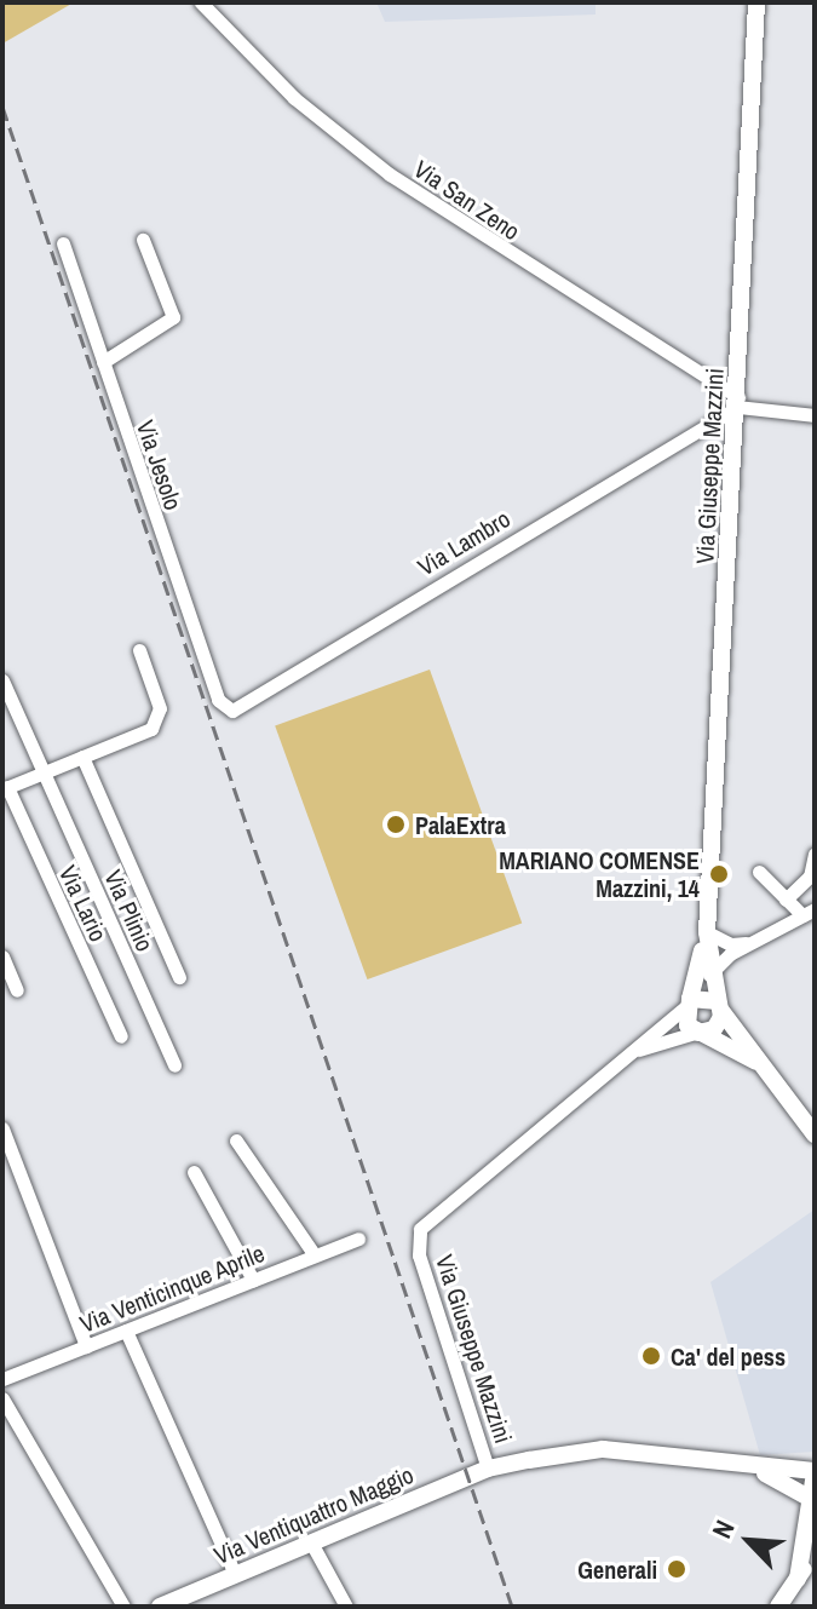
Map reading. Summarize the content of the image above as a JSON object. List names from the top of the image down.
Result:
{
  "streets": {
    "street": [
      "Via San Zeno",
      "Via Jesolo",
      "Via Giuseppe Mazzini",
      "Via Lambro",
      "Via Lario",
      "Via Plinio",
      "Via Venticinque Aprile",
      "Via Ventiquattro Maggio"
    ]
  },
  "crossings": [
    ["Via San Zeno", "Via Giuseppe Mazzini"],
    ["Via San Zeno", "Via Lambro"],
    ["Via Jesolo", "Via Lambro"],
    ["Via Giuseppe Mazzini", "Via Lambro"],
    ["Via Giuseppe Mazzini", "Via Ventiquattro Maggio"]
  ],
  "places": [
    "PalaExtra",
    "MARIANO COMENSE Mazzini, 14",
    "Ca' del pess",
    "Generali"
  ],
  "north": "top left"
}
